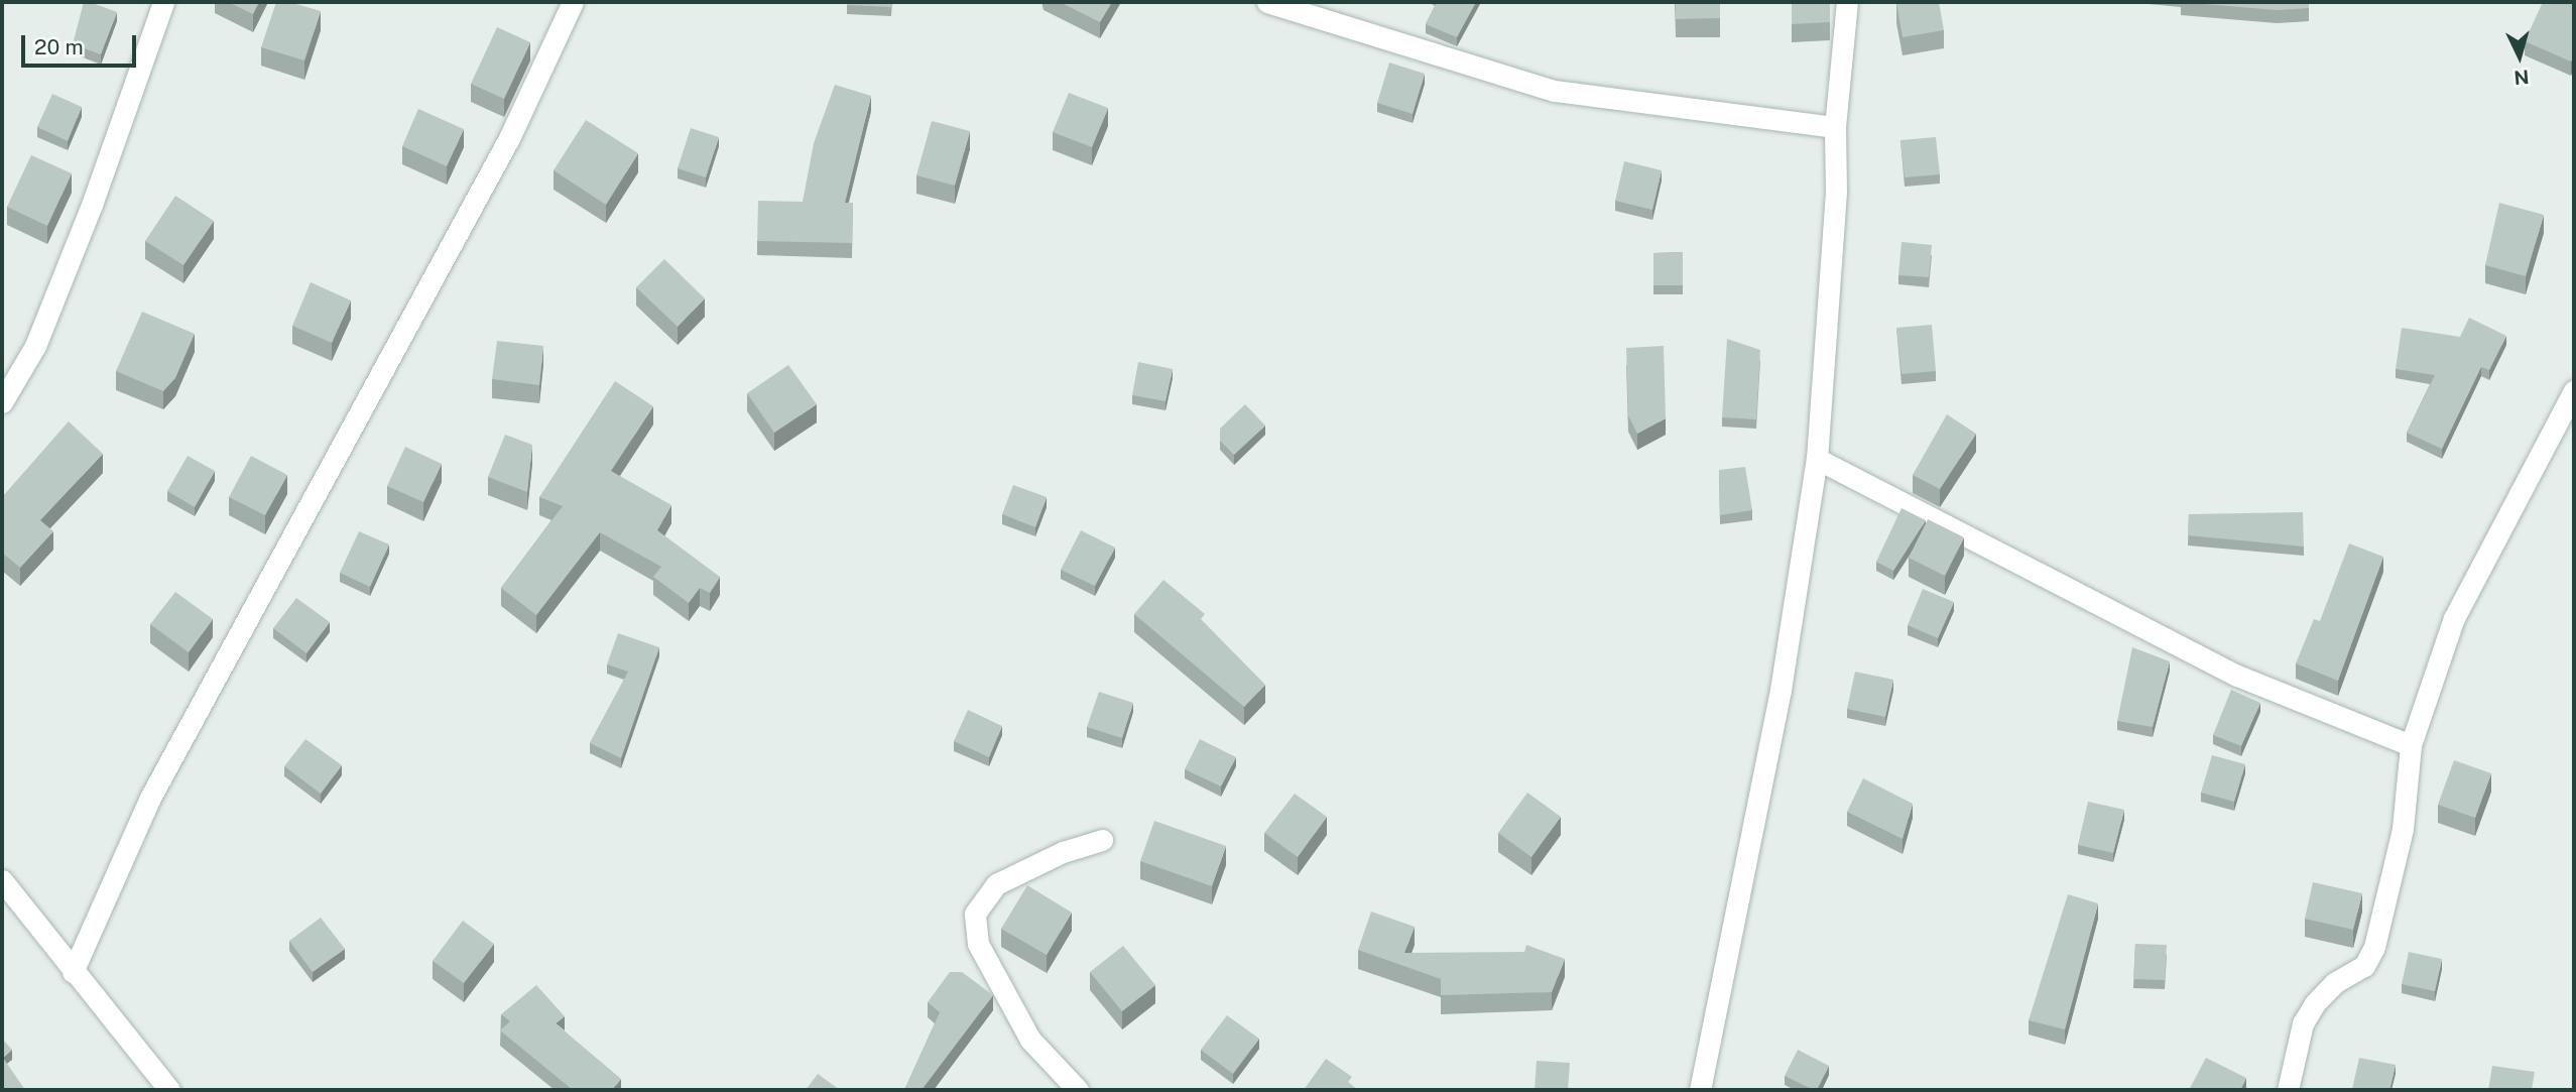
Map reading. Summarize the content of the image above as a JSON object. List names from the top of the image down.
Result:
{
  "scale_bar": "20 m",
  "north": "bottom"
}
